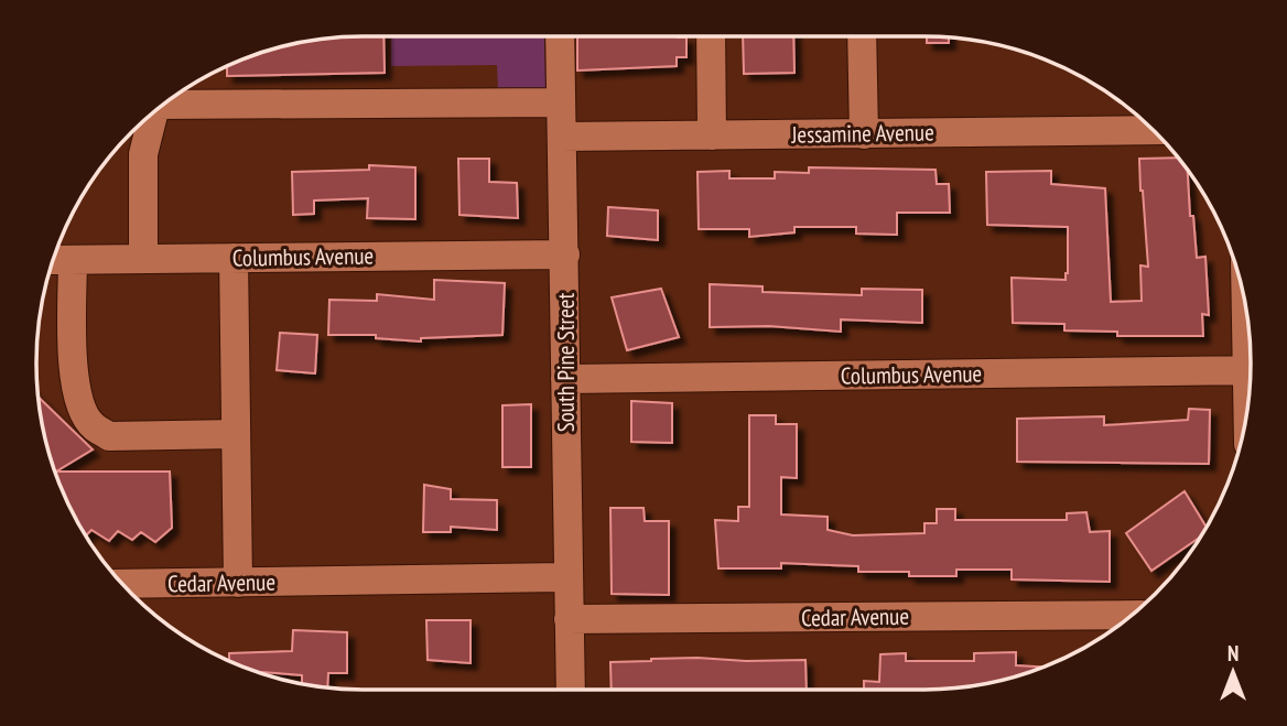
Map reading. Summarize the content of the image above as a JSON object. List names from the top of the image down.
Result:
{
  "streets": {
    "street": [
      "Jessamine Avenue",
      "Columbus Avenue",
      "South Pine Street",
      "Cedar Avenue"
    ]
  },
  "crossings": [
    ["Jessamine Avenue", "South Pine Street"],
    ["Columbus Avenue", "South Pine Street"],
    ["South Pine Street", "Cedar Avenue"]
  ],
  "north": "top"
}
